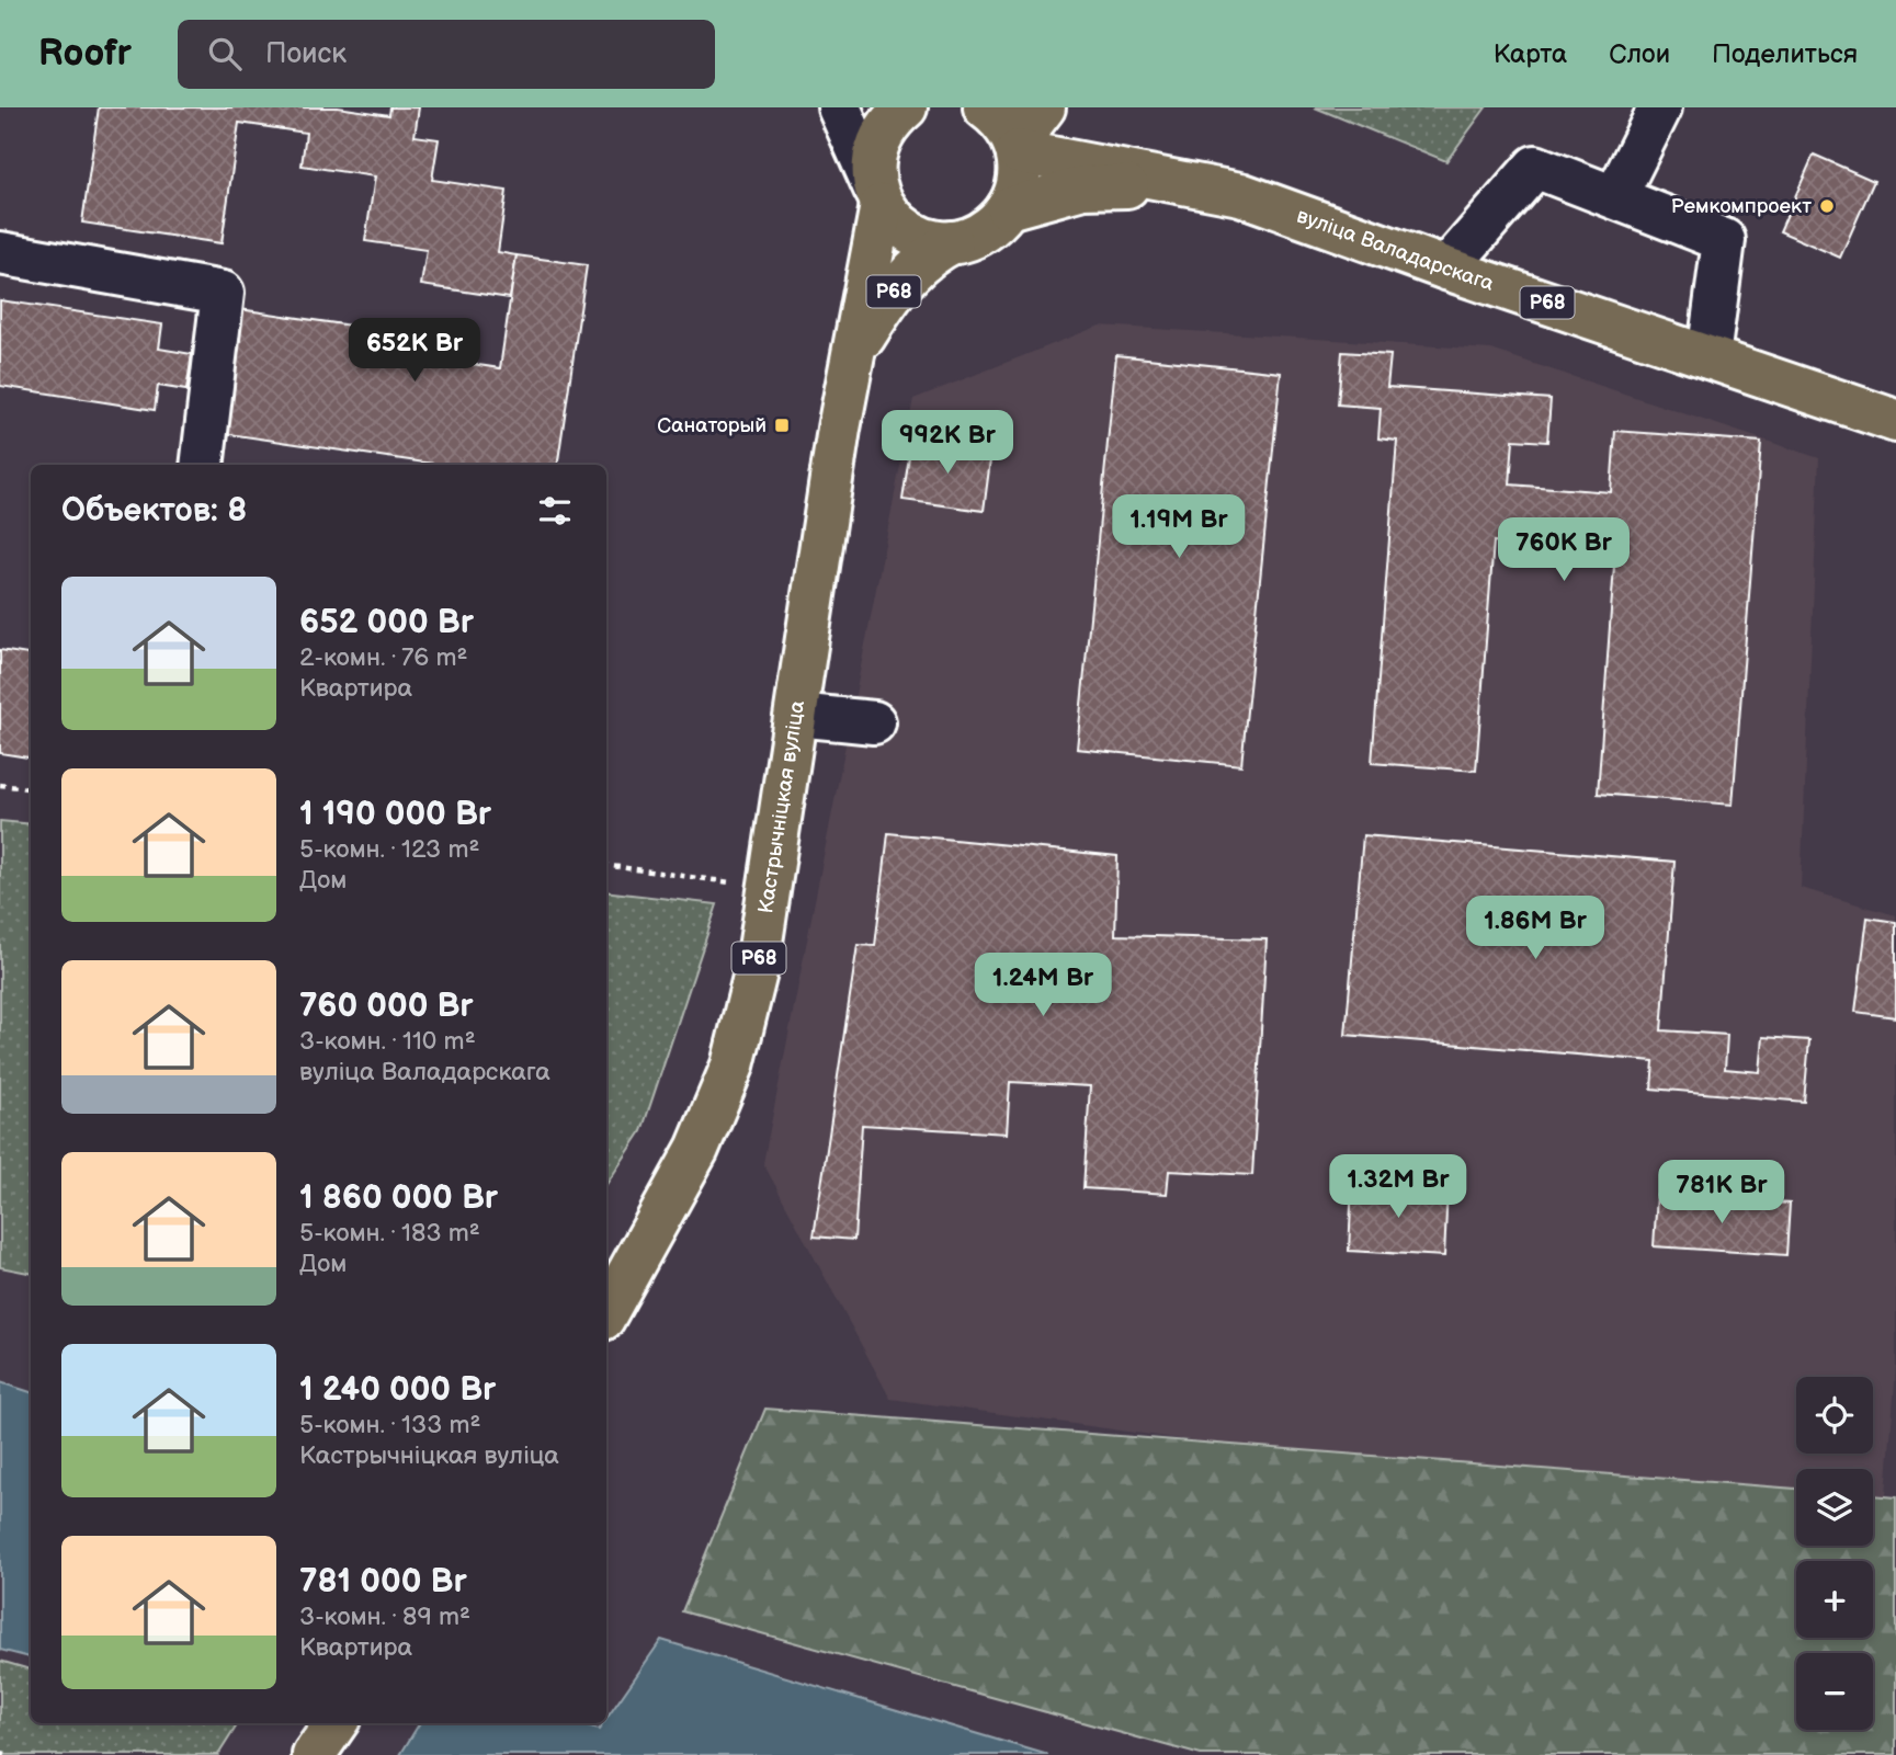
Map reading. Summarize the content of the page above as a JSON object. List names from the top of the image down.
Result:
{
  "streets": {
    "main road": ["вуліца Валадарскага", "Р68", "Кастрычніцкая вуліца"]
  },
  "crossings": [
    ["вуліца Валадарскага", "Р68"],
    ["Р68", "Кастрычніцкая вуліца"]
  ],
  "places": {
    "other": ["Ремкомпроект"],
    "transit": ["Санаторый"]
  },
  "page": {
    "header": "Roofr",
    "search": "Поиск",
    "nav": ["Карта", "Слои", "Поделиться"],
    "price": [
      "652K Br",
      "992K Br",
      "1.19M Br",
      "760K Br",
      "1.86M Br",
      "1.24M Br",
      "1.32M Br",
      "781K Br"
    ],
    "heading": "Объектов: 8",
    "list": [
      {
        "name": "652 000 Br",
        "note": "2-комн. · 76 m² · Квартира"
      },
      {
        "name": "1 190 000 Br",
        "note": "5-комн. · 123 m² · Дом"
      },
      {
        "name": "760 000 Br",
        "note": "3-комн. · 110 m² · вуліца Валадарскага"
      },
      {
        "name": "1 860 000 Br",
        "note": "5-комн. · 183 m² · Дом"
      },
      {
        "name": "1 240 000 Br",
        "note": "5-комн. · 133 m² · Кастрычніцкая вуліца"
      },
      {
        "name": "781 000 Br",
        "note": "3-комн. · 89 m² · Квартира"
      }
    ],
    "map_buttons": ["+", "−"]
  }
}
